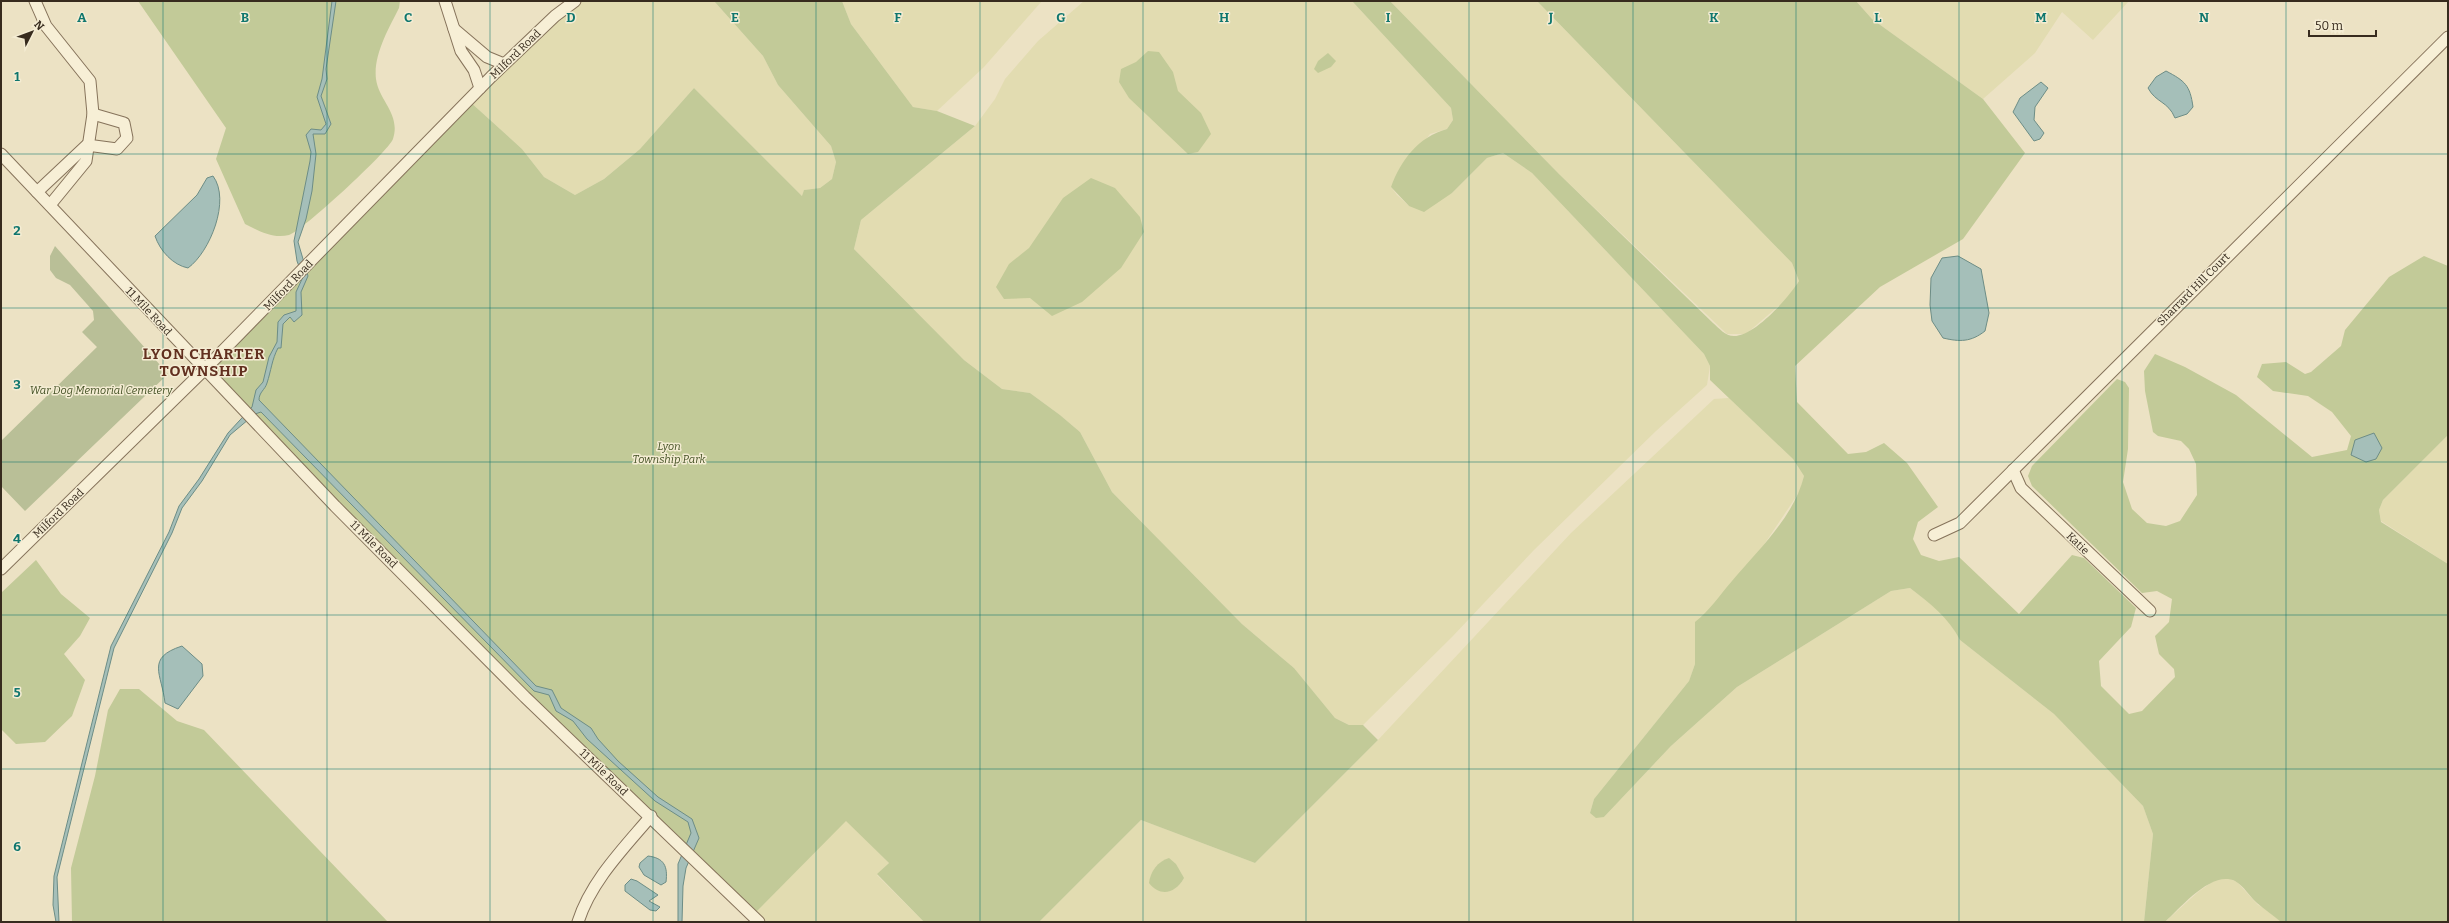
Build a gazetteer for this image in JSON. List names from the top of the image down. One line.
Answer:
{"streets":{"street":["Milford Road","Sharrard Hill Court","11 Mile Road","Katie"]},"crossings":[["Milford Road","11 Mile Road"],["Sharrard Hill Court","Katie"]],"districts":["LYON CHARTER TOWNSHIP"],"parks":["War Dog Memorial Cemetery","Lyon Township Park"],"scale_bar":"50 m","north":"top right","grid":{"columns":["A","B","C","D","E","F","G","H","I","J","K","L","M","N"],"rows":["1","2","3","4","5","6"]}}
